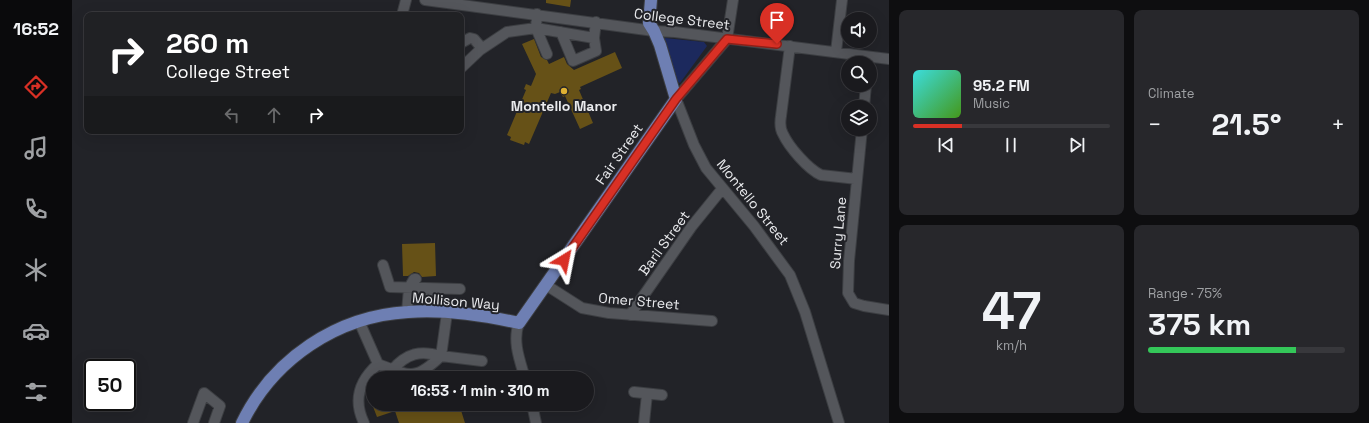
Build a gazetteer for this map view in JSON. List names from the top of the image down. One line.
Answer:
{"streets":{"main road":["Fair Street","Montello Street","Mollison Way"],"street":["College Street","Surry Lane","Baril Street","Omer Street"]},"crossings":[["College Street","Fair Street"],["College Street","Montello Street"],["Fair Street","Montello Street"],["Fair Street","Mollison Way"],["Fair Street","Omer Street"],["Montello Street","Baril Street"],["Baril Street","Omer Street"]],"places":["Montello Manor"],"page":{"tabs":"16:52","tile":["Climate",["47","km/h"],["Range · 75%","375 km"]],"turn":["260 m","College Street"],"song":["95.2 FM","Music"],"heat":["−","21.5°","+"],"limit":"50","trip":"16:53 · 1 min · 310 m"}}
